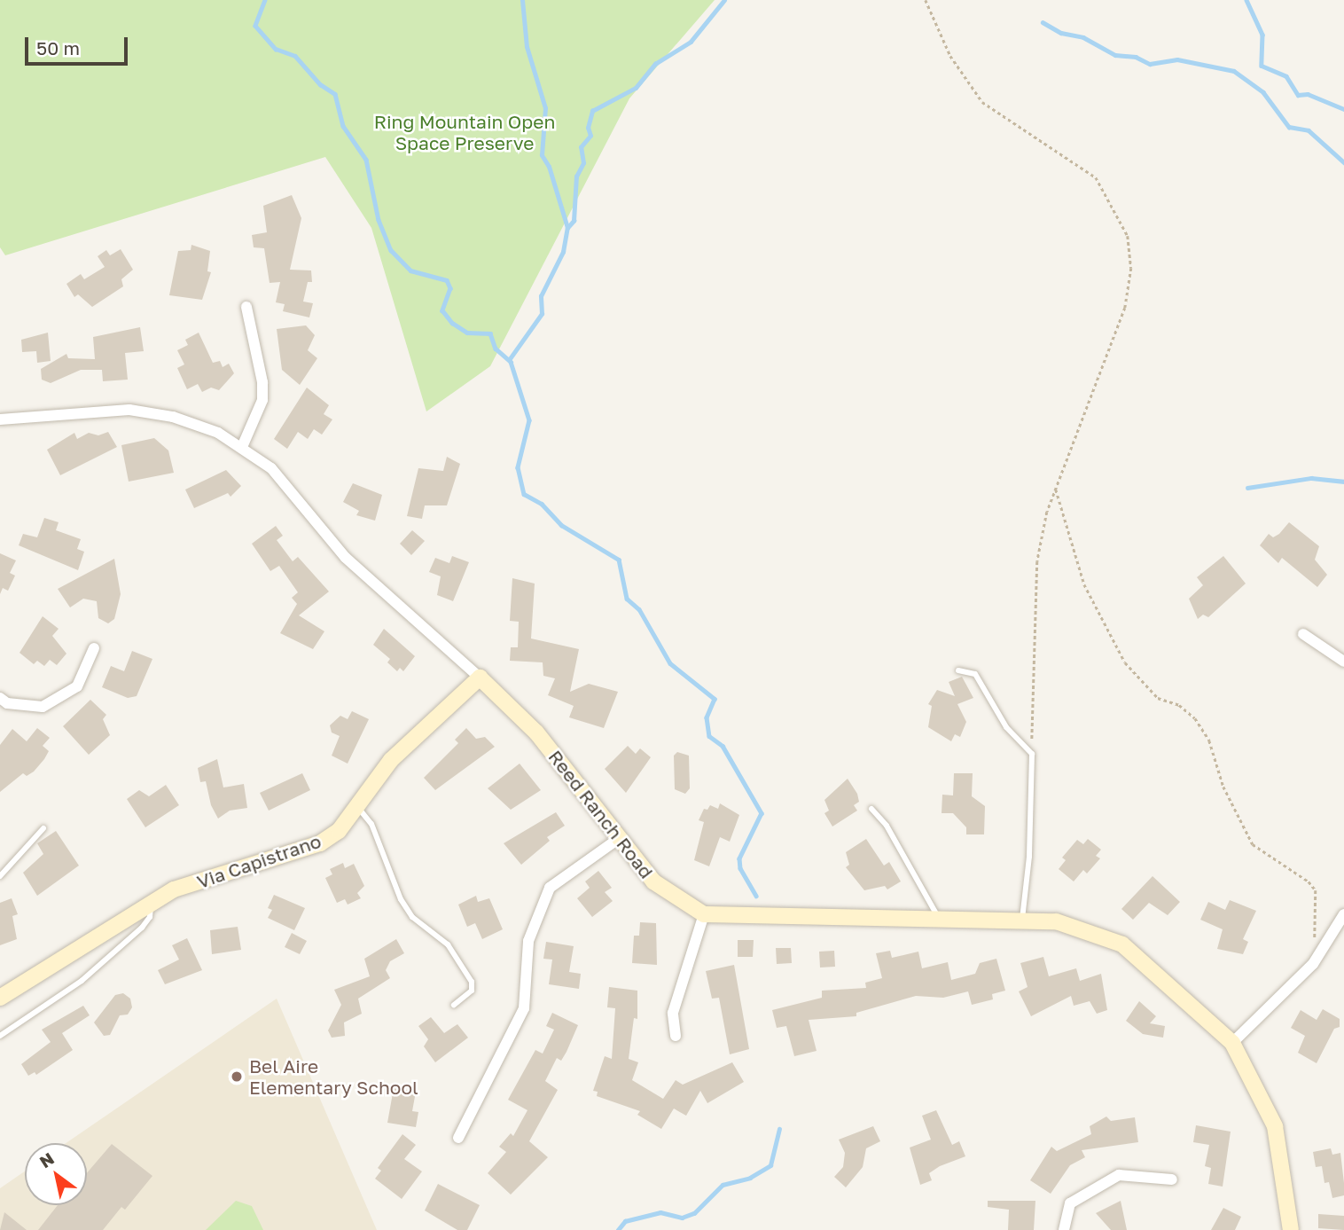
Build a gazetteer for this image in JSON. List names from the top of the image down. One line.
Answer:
{"streets":{"street":["Reed Ranch Road","Via Capistrano"]},"crossings":[["Reed Ranch Road","Via Capistrano"]],"parks":["Ring Mountain Open Space Preserve"],"places":["Bel Aire Elementary School"],"scale_bar":"50 m","north":"top left"}
